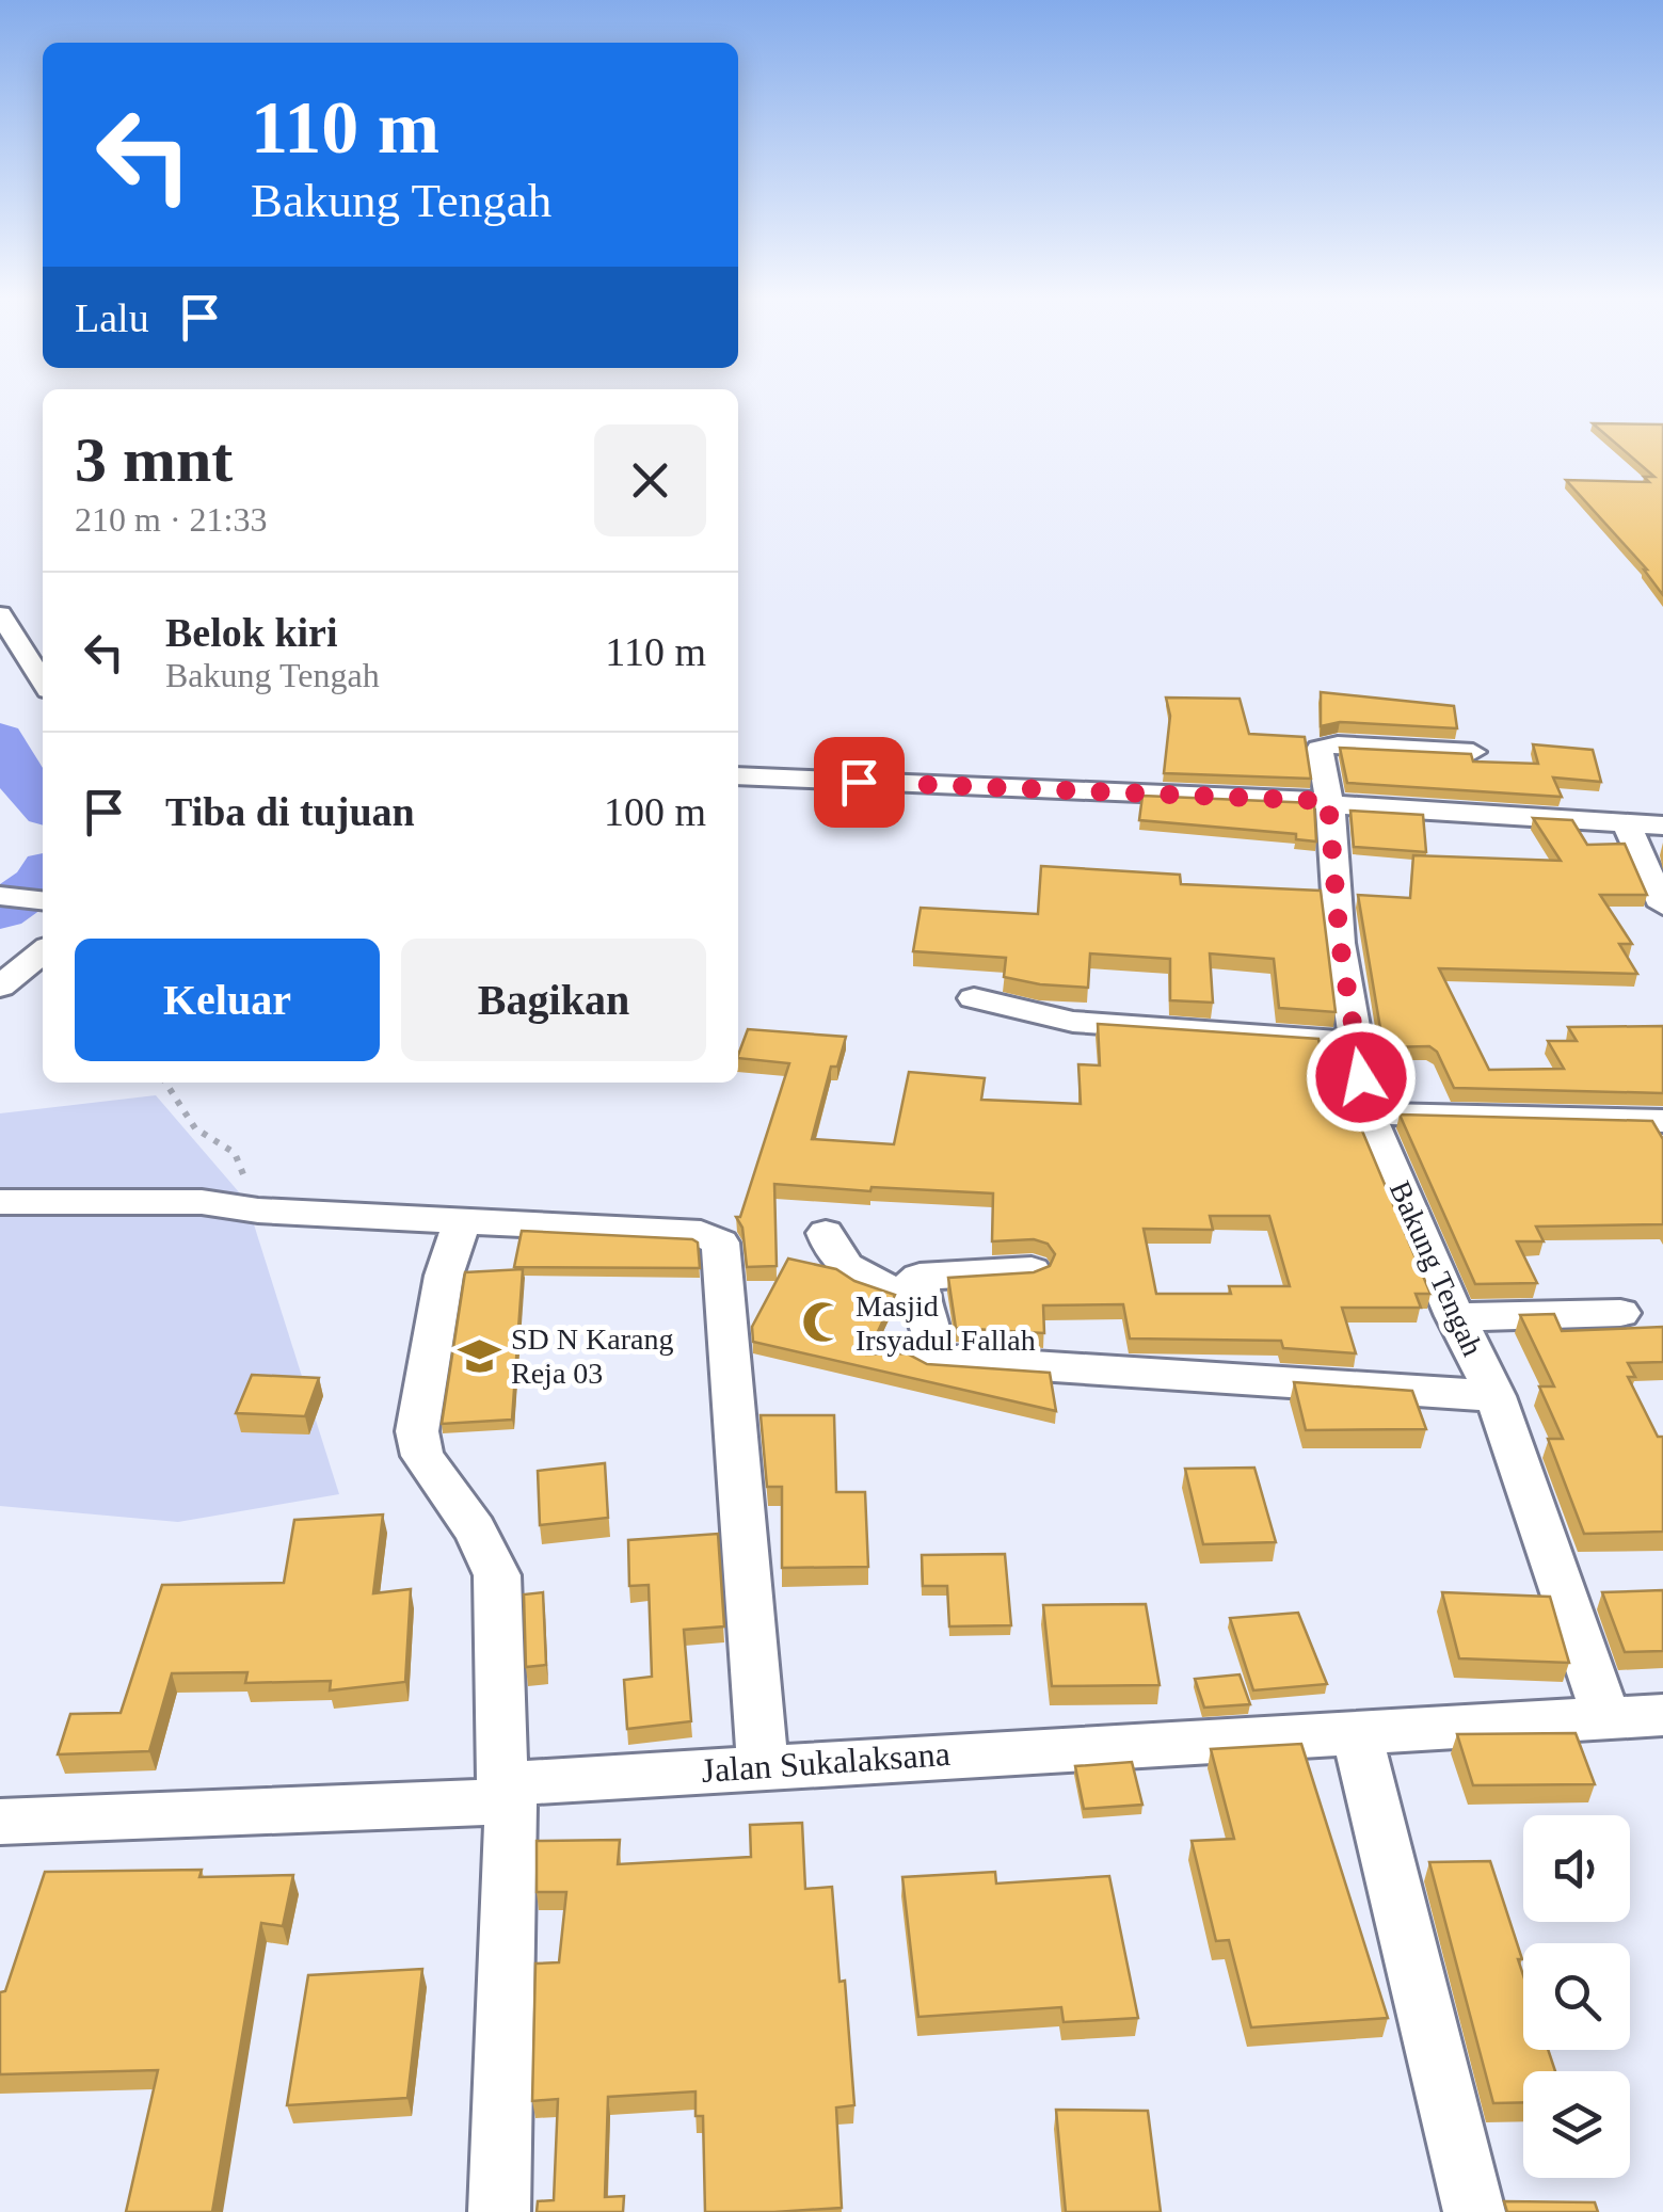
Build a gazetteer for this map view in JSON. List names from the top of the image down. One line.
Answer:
{"streets":{"street":["Bakung Tengah","Jalan Sukalaksana"]},"crossings":[["Bakung Tengah","Jalan Sukalaksana"]],"places":{"mosque":["Masjid Irsyadul Fallah"],"school or university":["SD N Karang Reja 03"]},"page":{"turn":["110 m","Bakung Tengah"],"then":"Lalu","heading":["3 mnt","210 m · 21:33"],"list":[{"name":"Belok kiri","note":"Bakung Tengah","value":"110 m"},{"name":"Tiba di tujuan","value":"100 m"}],"buttons":["Keluar","Bagikan"]}}
